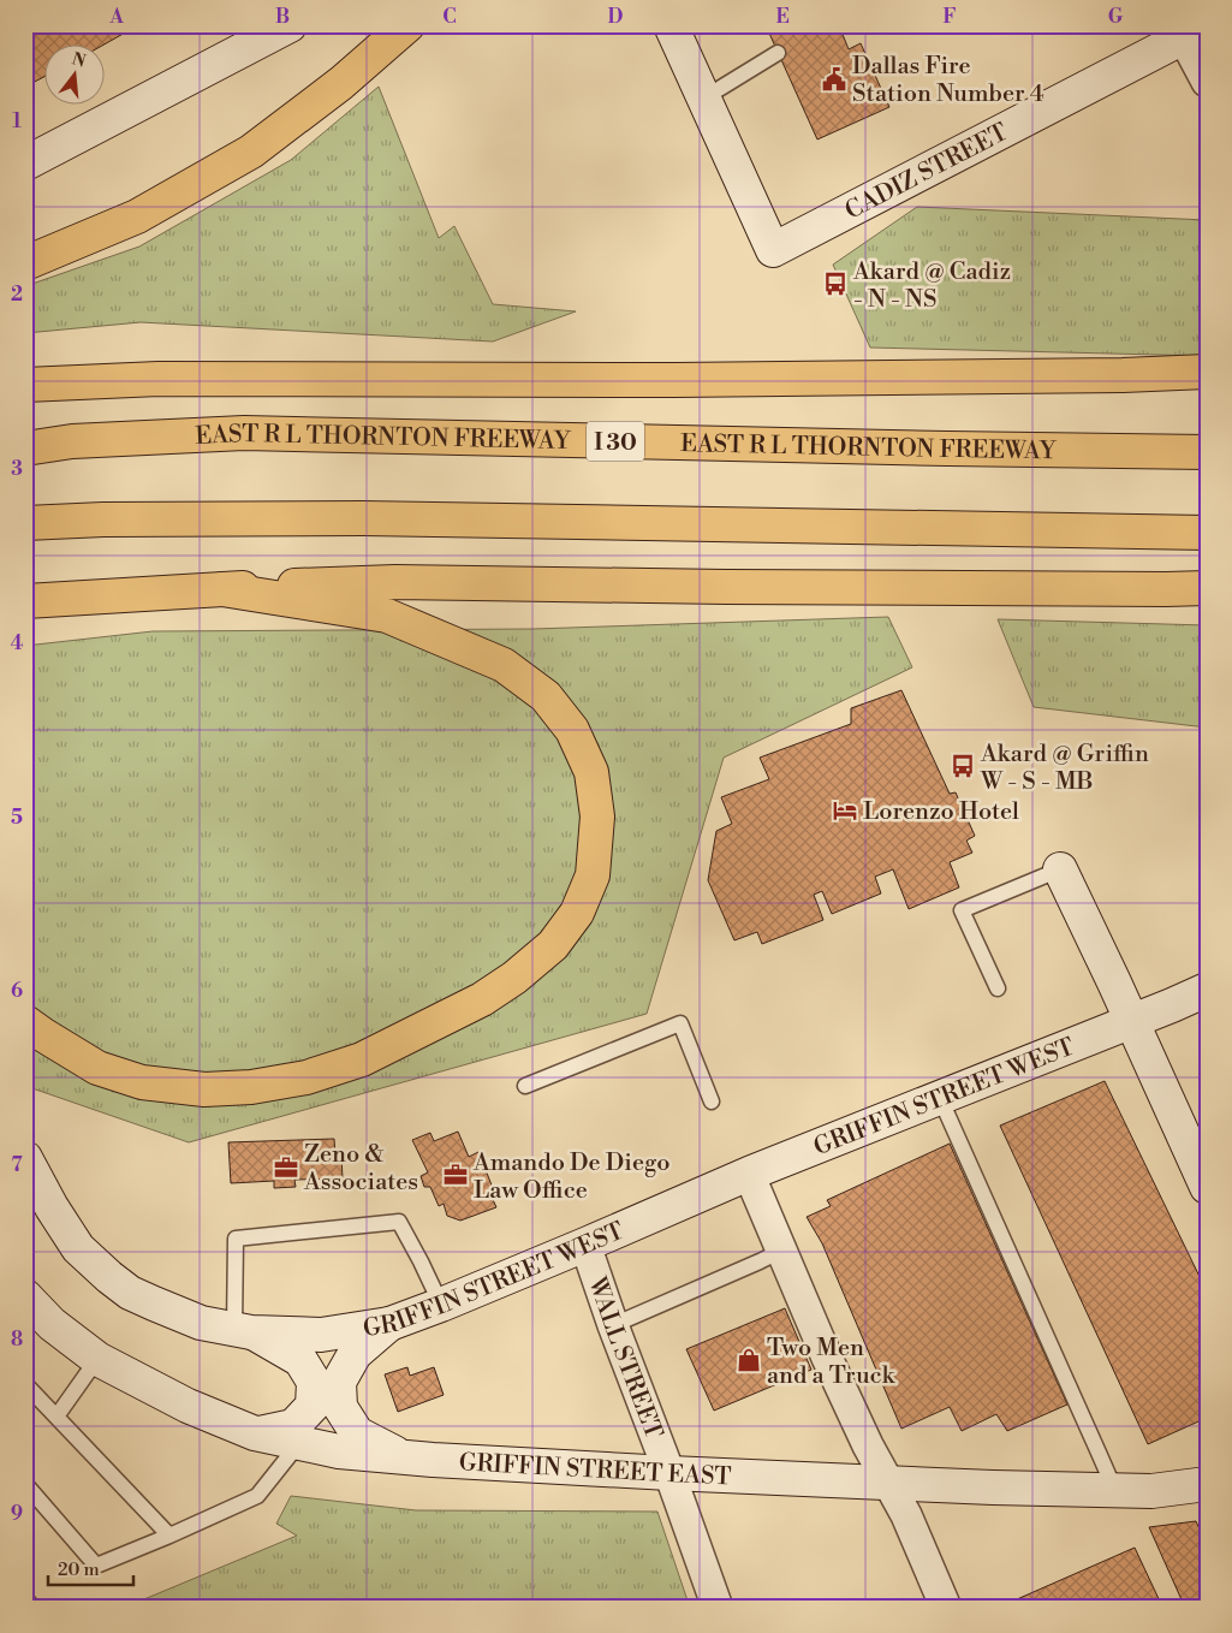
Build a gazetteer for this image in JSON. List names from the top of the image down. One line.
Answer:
{"streets":{"highway":["EAST R L THORNTON FREEWAY","I 30"],"main road":["CADIZ STREET","GRIFFIN STREET WEST","GRIFFIN STREET EAST"],"street":["WALL STREET"]},"crossings":[["GRIFFIN STREET WEST","WALL STREET"],["WALL STREET","GRIFFIN STREET EAST"]],"places":{"public building":["Dallas Fire Station Number 4"],"bus stop":["Akard @ Cadiz - N - NS","Akard @ Griffin W - S - MB"],"hotel":["Lorenzo Hotel"],"office":["Zeno & Associates","Amando De Diego Law Office"],"shop":["Two Men and a Truck"]},"scale_bar":"20 m","north":"top","grid":{"columns":["A","B","C","D","E","F","G"],"rows":["1","2","3","4","5","6","7","8","9"]}}
